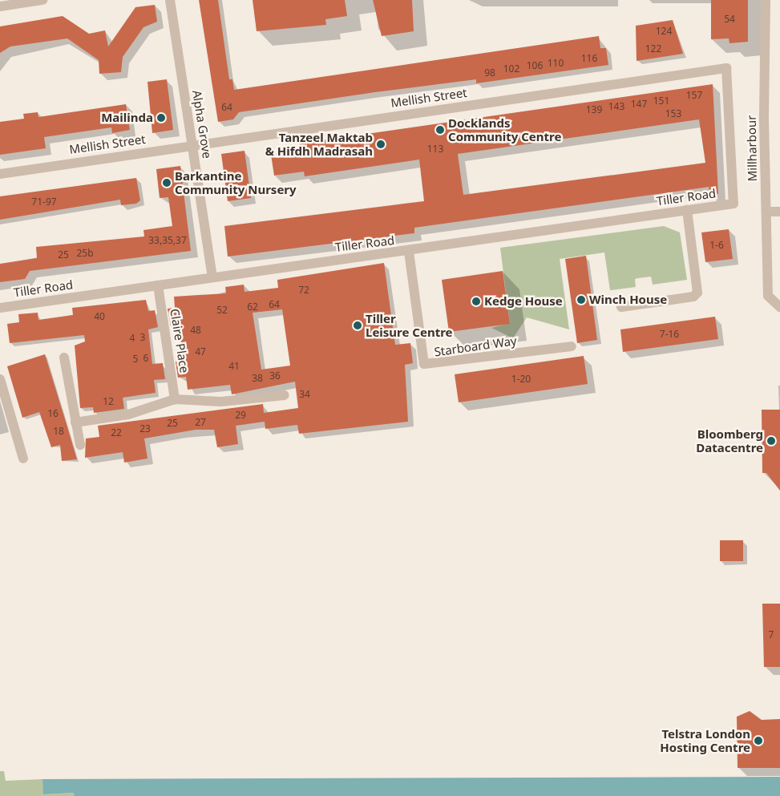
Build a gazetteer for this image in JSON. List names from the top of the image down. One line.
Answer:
{"streets":{"street":["Mellish Street","Alpha Grove","Millharbour","Tiller Road","Claire Place","Starboard Way"]},"crossings":[["Mellish Street","Alpha Grove"],["Mellish Street","Tiller Road"],["Alpha Grove","Tiller Road"],["Tiller Road","Claire Place"],["Tiller Road","Starboard Way"]],"places":["Mailinda","Docklands Community Centre","Tanzeel Maktab & Hifdh Madrasah","Barkantine Community Nursery","Winch House","Kedge House","Tiller Leisure Centre","Bloomberg Datacentre","Telstra London Hosting Centre"],"house_numbers":["54","124","122","116","110","106","102","98","157","151","147","143","64","139","153","113","71-97","33,35,37","1-6","25b","25","72","64","62","52","40","48","7-16","3","4","47","6","5","41","36","38","1-20","34","12","16","29","27","25","23","18","22","7"]}
